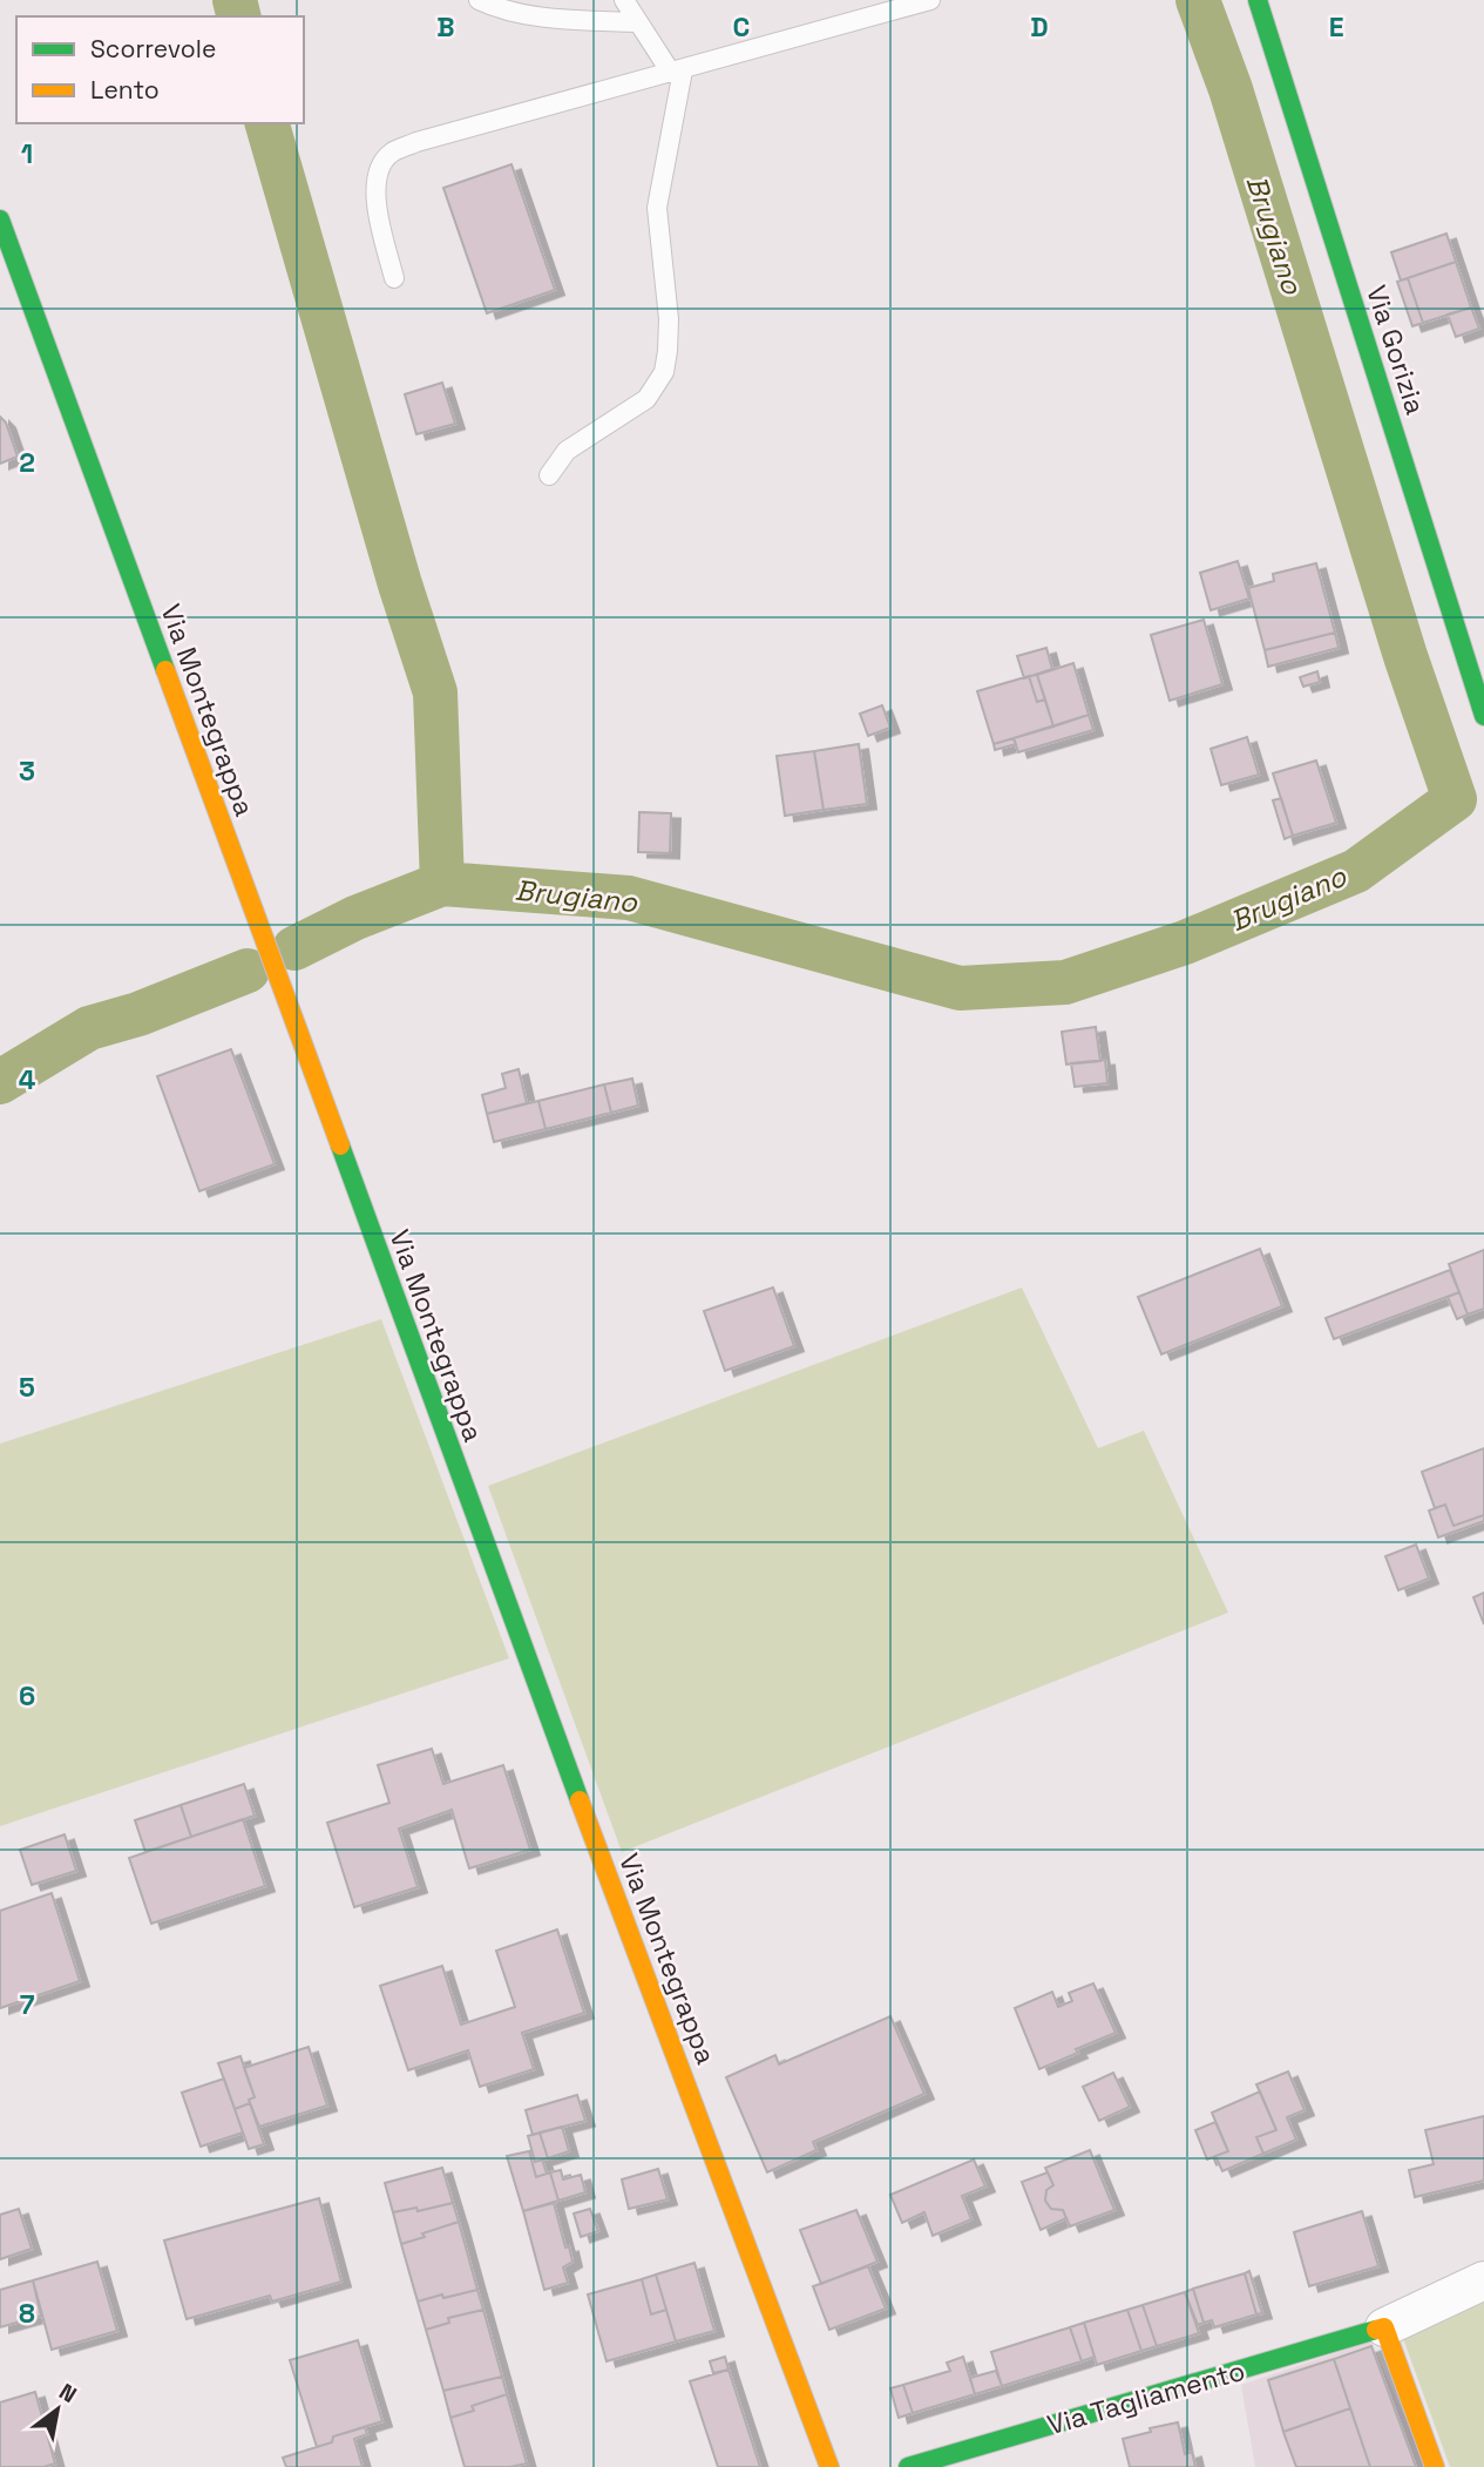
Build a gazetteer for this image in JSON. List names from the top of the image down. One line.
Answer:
{"streets":{"street":["Via Gorizia","Via Montegrappa","Via Tagliamento"]},"water":["Brugiano"],"legend":["Scorrevole","Lento"],"north":"top right","grid":{"columns":["B","C","D","E"],"rows":["1","2","3","4","5","6","7","8"]}}
